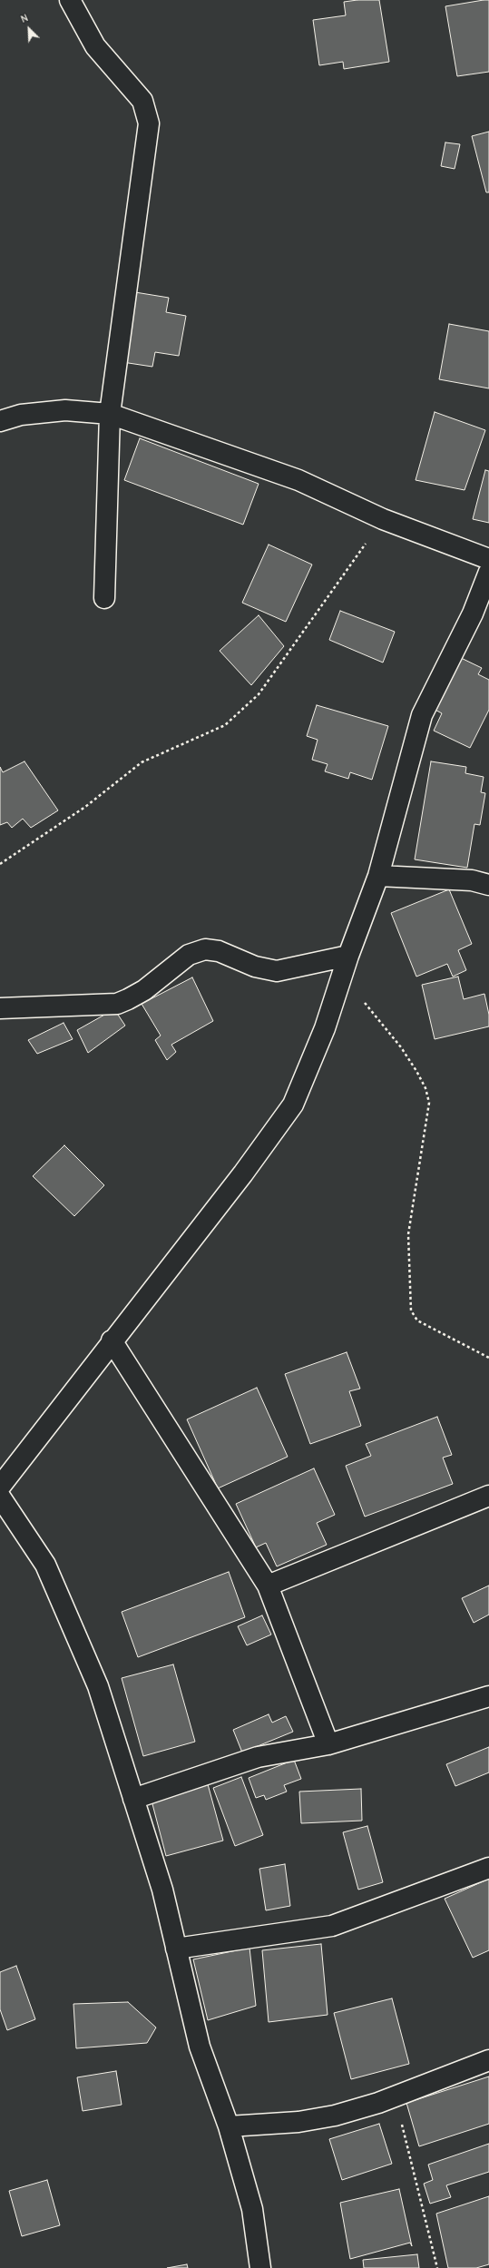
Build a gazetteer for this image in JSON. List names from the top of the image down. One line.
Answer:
{"north":"top left"}
